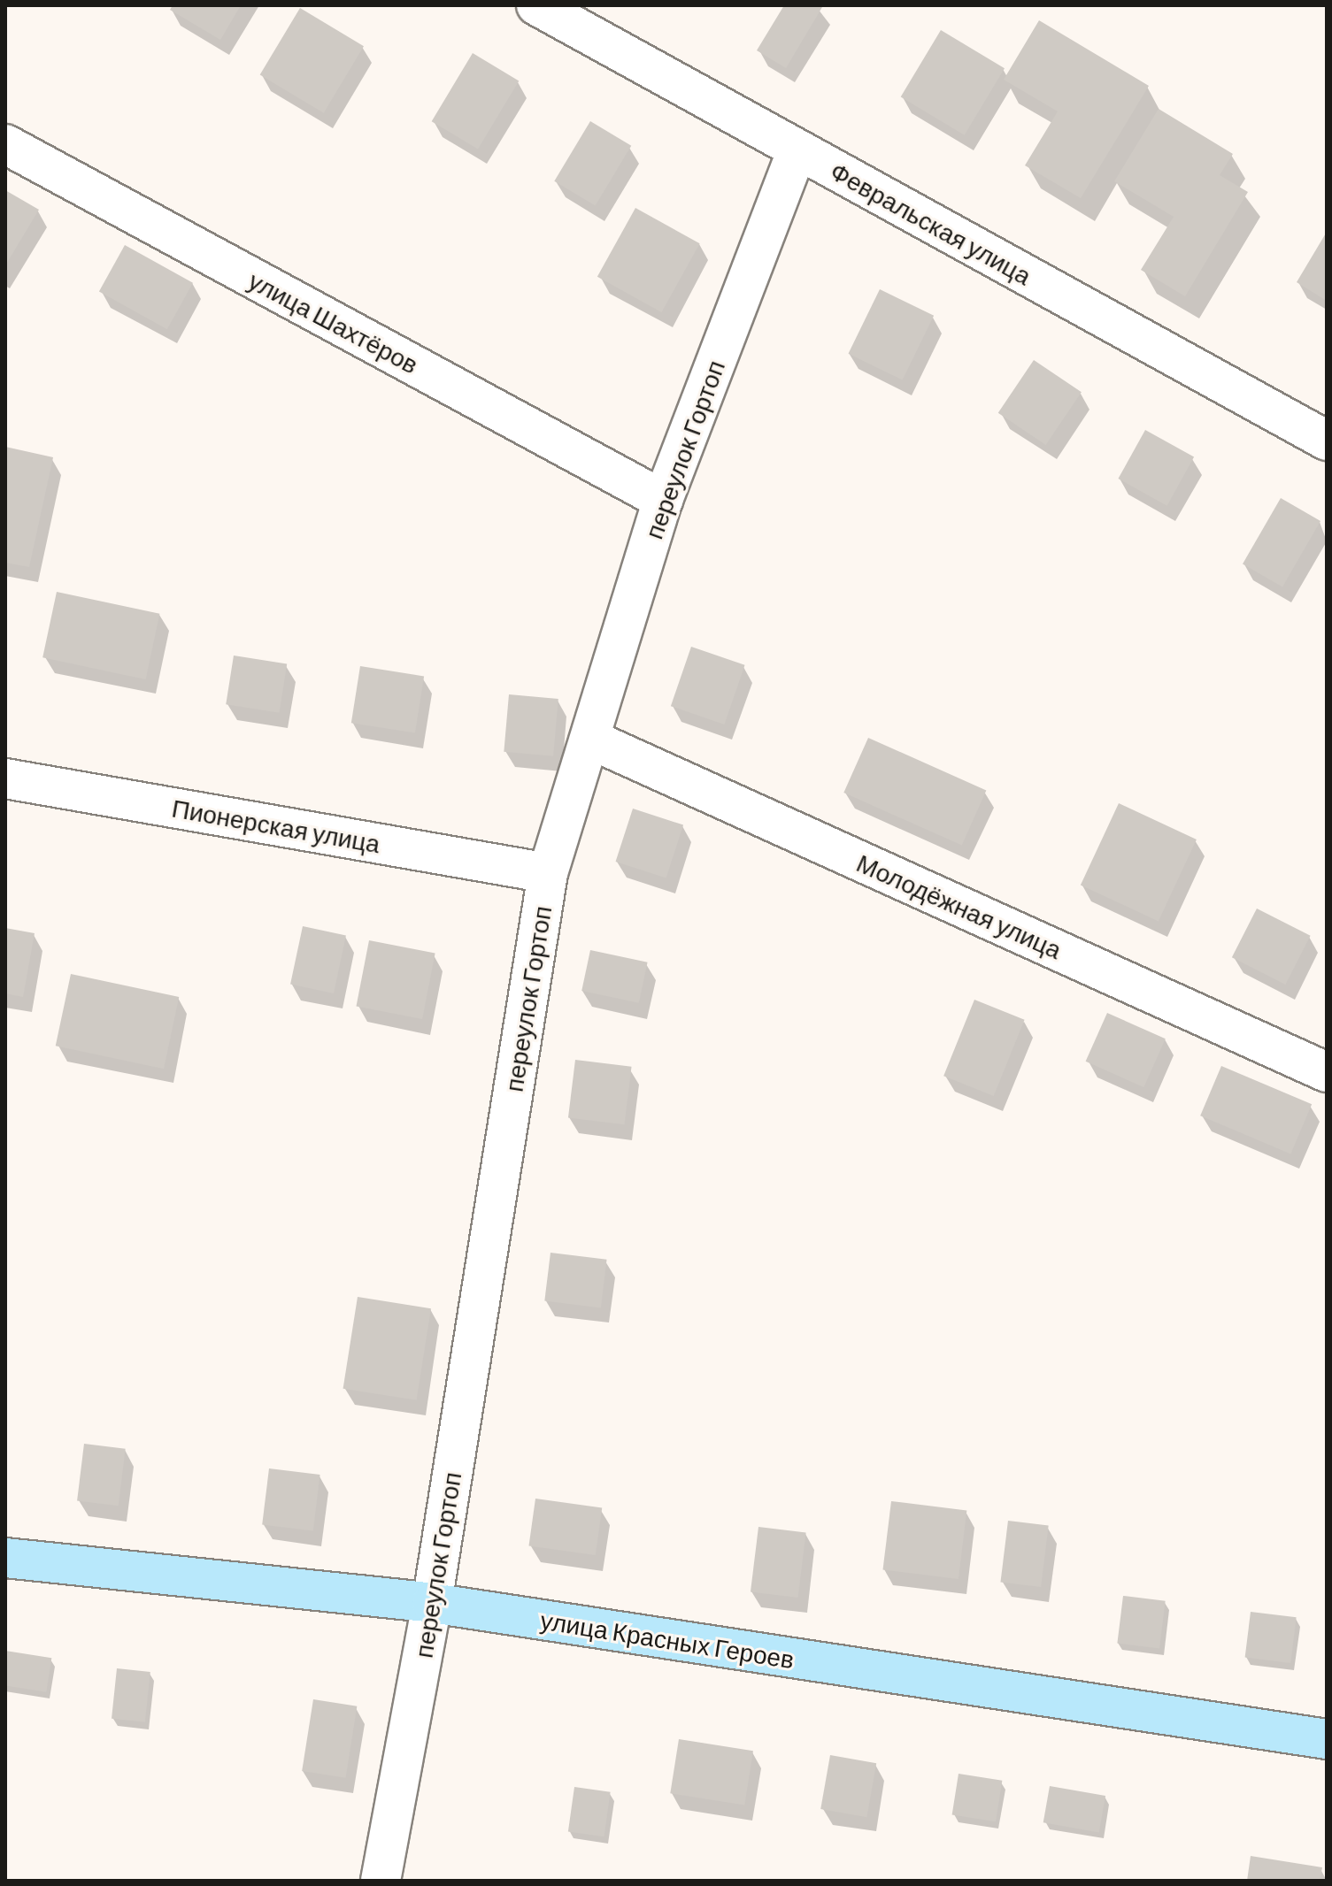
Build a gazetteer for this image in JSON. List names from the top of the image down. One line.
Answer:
{"streets":{"main road":["улица Красных Героев"],"street":["Февральская улица","улица Шахтёров","переулок Гортоп","Пионерская улица","Молодёжная улица"]},"crossings":[["Февральская улица","переулок Гортоп"],["улица Шахтёров","переулок Гортоп"],["переулок Гортоп","Пионерская улица"],["переулок Гортоп","Молодёжная улица"],["переулок Гортоп","улица Красных Героев"]]}
